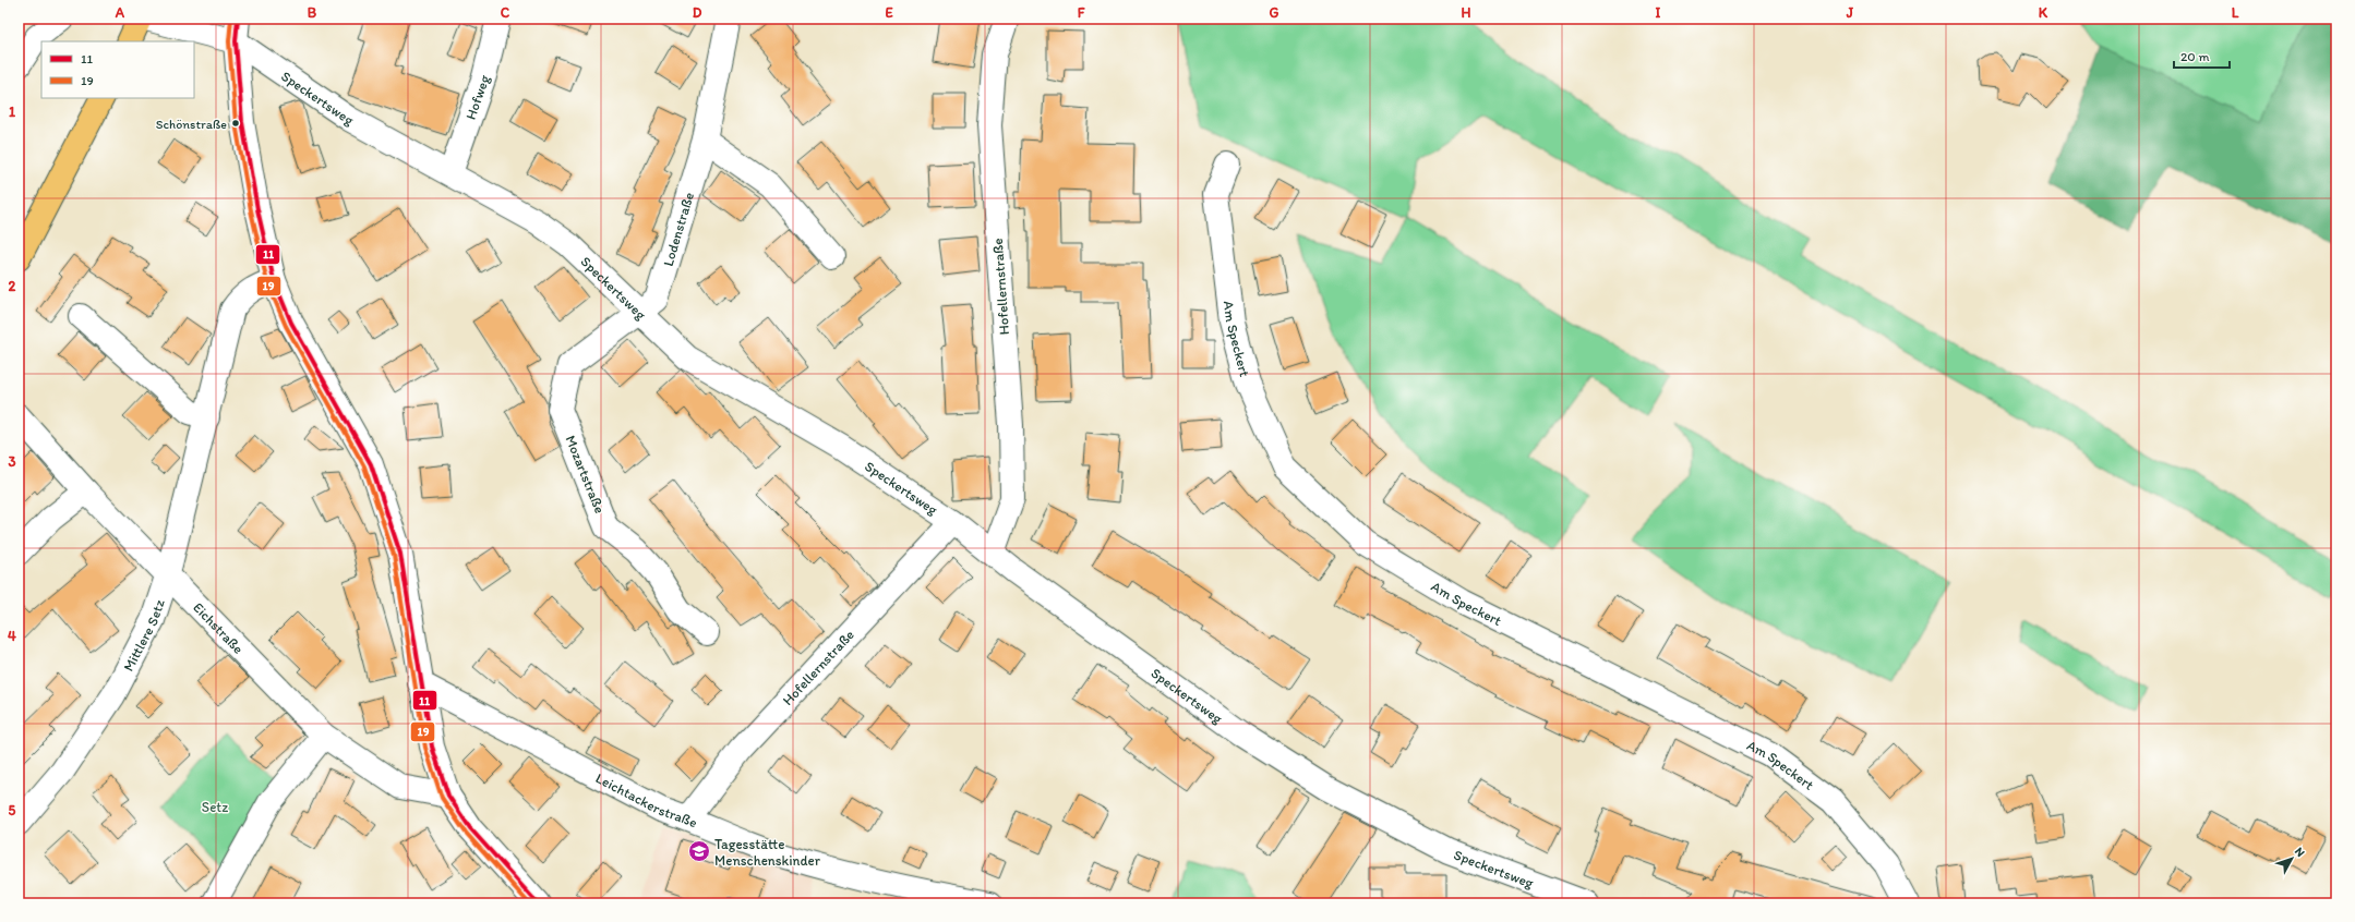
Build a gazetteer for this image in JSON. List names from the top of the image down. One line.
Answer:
{"streets":{"street":["Speckertsweg","Hofweg","Lodenstraße","Hofellernstraße","Am Speckert","Mozartstraße","Eichstraße","Mittlere Setz","Leichtackerstraße"]},"crossings":[["Speckertsweg","Hofweg"],["Speckertsweg","Lodenstraße"],["Speckertsweg","Hofellernstraße"],["Speckertsweg","Mozartstraße"],["Lodenstraße","Mozartstraße"],["Hofellernstraße","Leichtackerstraße"],["Eichstraße","Mittlere Setz"]],"parks":["Setz"],"places":{"other":["Schönstraße"],"school or university":["Tagesstätte Menschenskinder"]},"lines":["transit line 11","transit line 19"],"legend":["11","19"],"scale_bar":"20 m","north":"top right","grid":{"columns":["A","B","C","D","E","F","G","H","I","J","K","L"],"rows":["1","2","3","4","5"]}}
